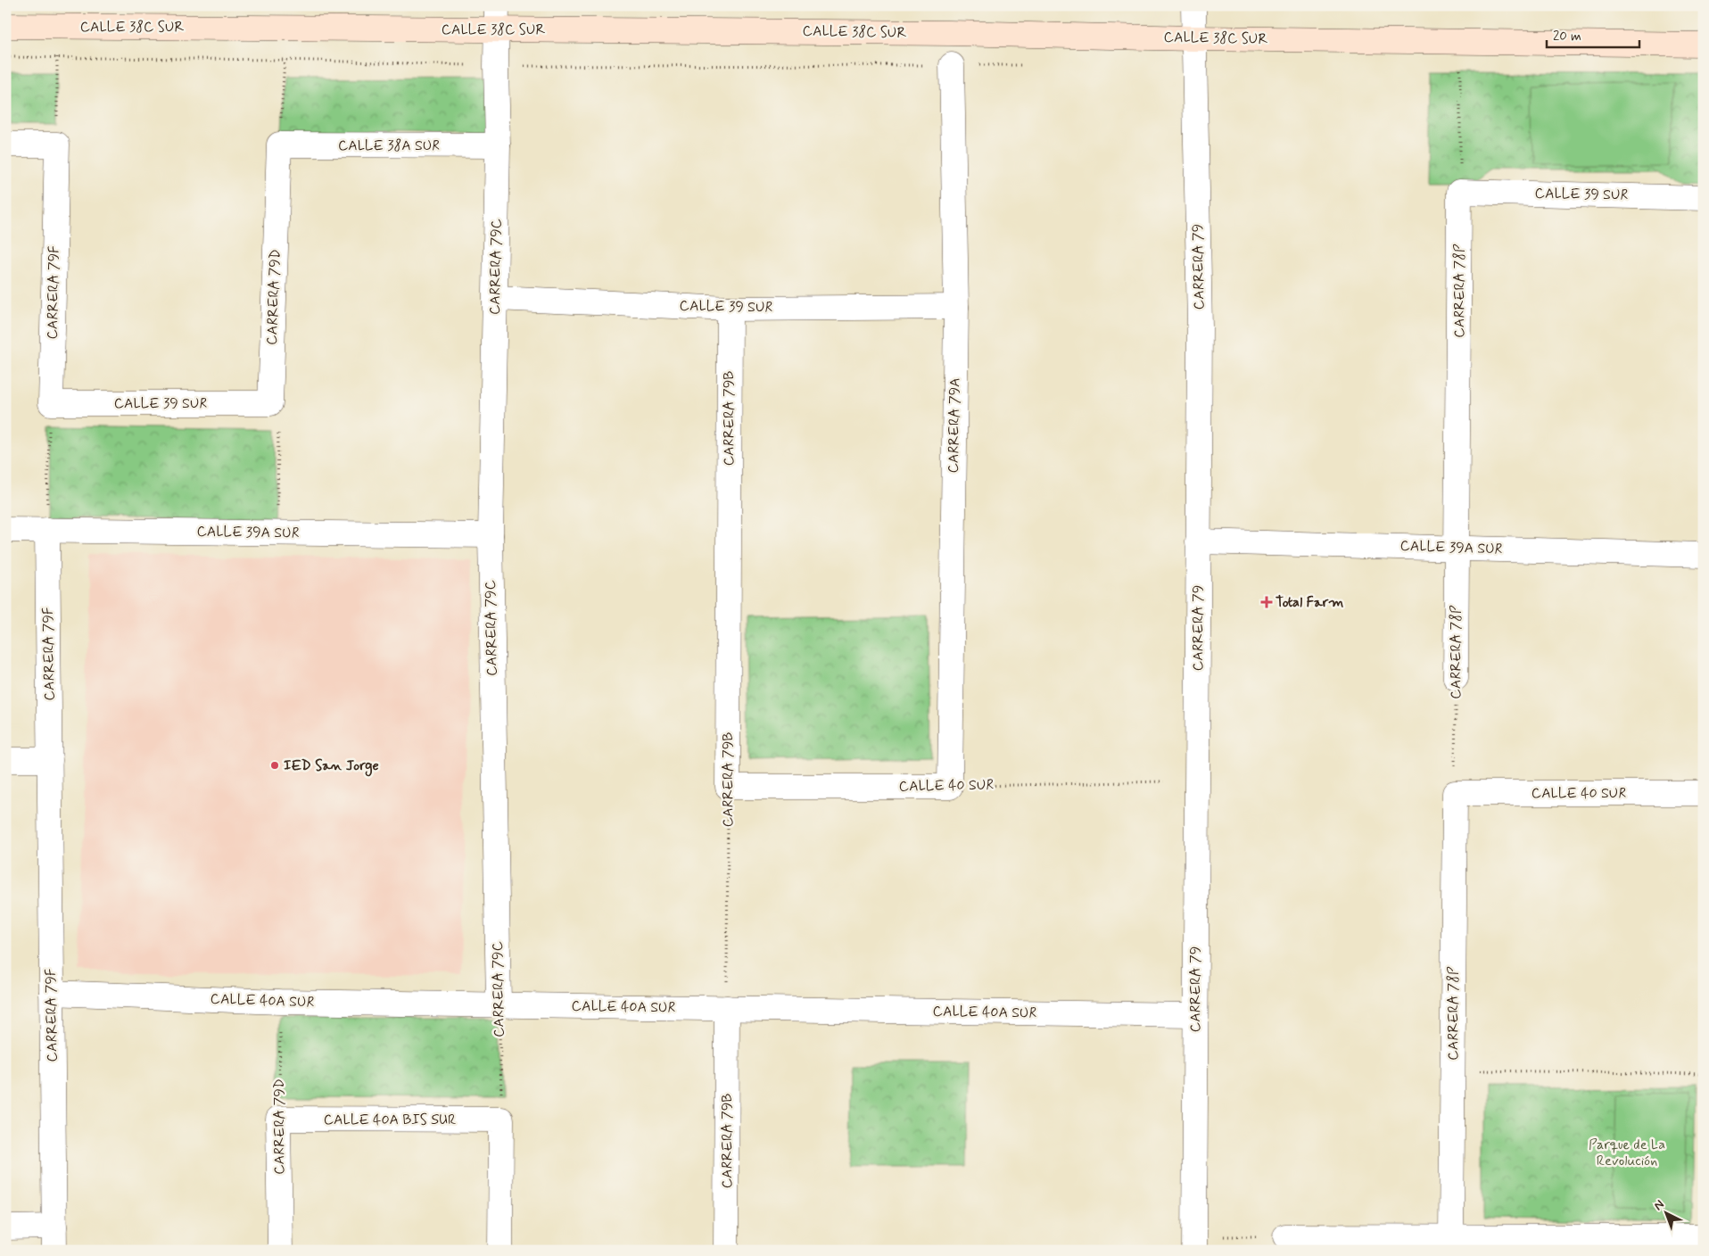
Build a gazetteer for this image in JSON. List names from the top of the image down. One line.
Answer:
{"streets":{"main road":["CALLE 38C SUR"],"street":["CALLE 38A SUR","CALLE 39 SUR","CARRERA 79C","CARRERA 79","CARRERA 78P","CARRERA 79F","CARRERA 79D","CARRERA 79B","CARRERA 79A","CALLE 39A SUR","CALLE 40 SUR","CALLE 40A SUR","CALLE 40A BIS SUR"]},"crossings":[["CALLE 38C SUR","CARRERA 79C"],["CALLE 38C SUR","CARRERA 79"],["CALLE 38A SUR","CARRERA 79C"],["CALLE 38A SUR","CARRERA 79D"],["CALLE 39 SUR","CARRERA 79C"],["CALLE 39 SUR","CARRERA 78P"],["CALLE 39 SUR","CARRERA 79F"],["CALLE 39 SUR","CARRERA 79D"],["CALLE 39 SUR","CARRERA 79B"],["CALLE 39 SUR","CARRERA 79A"],["CARRERA 79C","CALLE 39A SUR"],["CARRERA 79C","CALLE 40A SUR"],["CARRERA 79C","CALLE 40A BIS SUR"],["CARRERA 79","CALLE 39A SUR"],["CARRERA 79","CALLE 40A SUR"],["CARRERA 78P","CALLE 39A SUR"],["CARRERA 78P","CALLE 40 SUR"],["CARRERA 79F","CALLE 39A SUR"],["CARRERA 79F","CALLE 40A SUR"],["CARRERA 79D","CALLE 40A SUR"],["CARRERA 79D","CALLE 40A BIS SUR"],["CARRERA 79B","CALLE 40 SUR"],["CARRERA 79B","CALLE 40A SUR"],["CARRERA 79A","CALLE 40 SUR"]],"parks":["Parque de La Revolución"],"places":{"health":["Total Farm"],"other":["IED San Jorge"]},"scale_bar":"20 m","north":"top left"}
